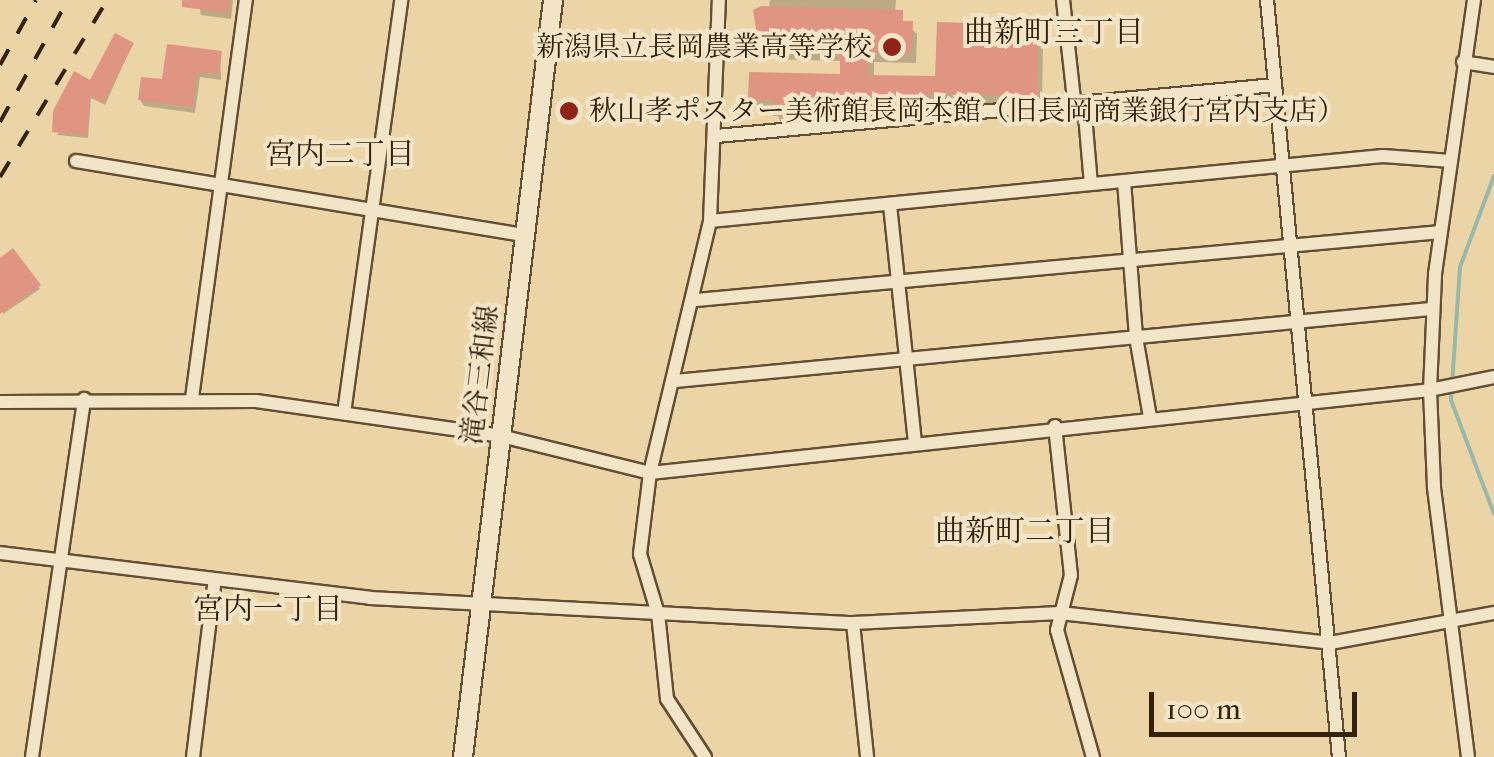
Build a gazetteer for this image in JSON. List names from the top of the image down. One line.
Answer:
{"streets":{"main road":["滝谷三和線"]},"districts":["曲新町三丁目","宮内二丁目","曲新町二丁目","宮内一丁目"],"places":["新潟県立長岡農業高等学校","秋山孝ポスター美術館長岡本館（旧長岡商業銀行宮内支店）"],"scale_bar":"100 m"}
